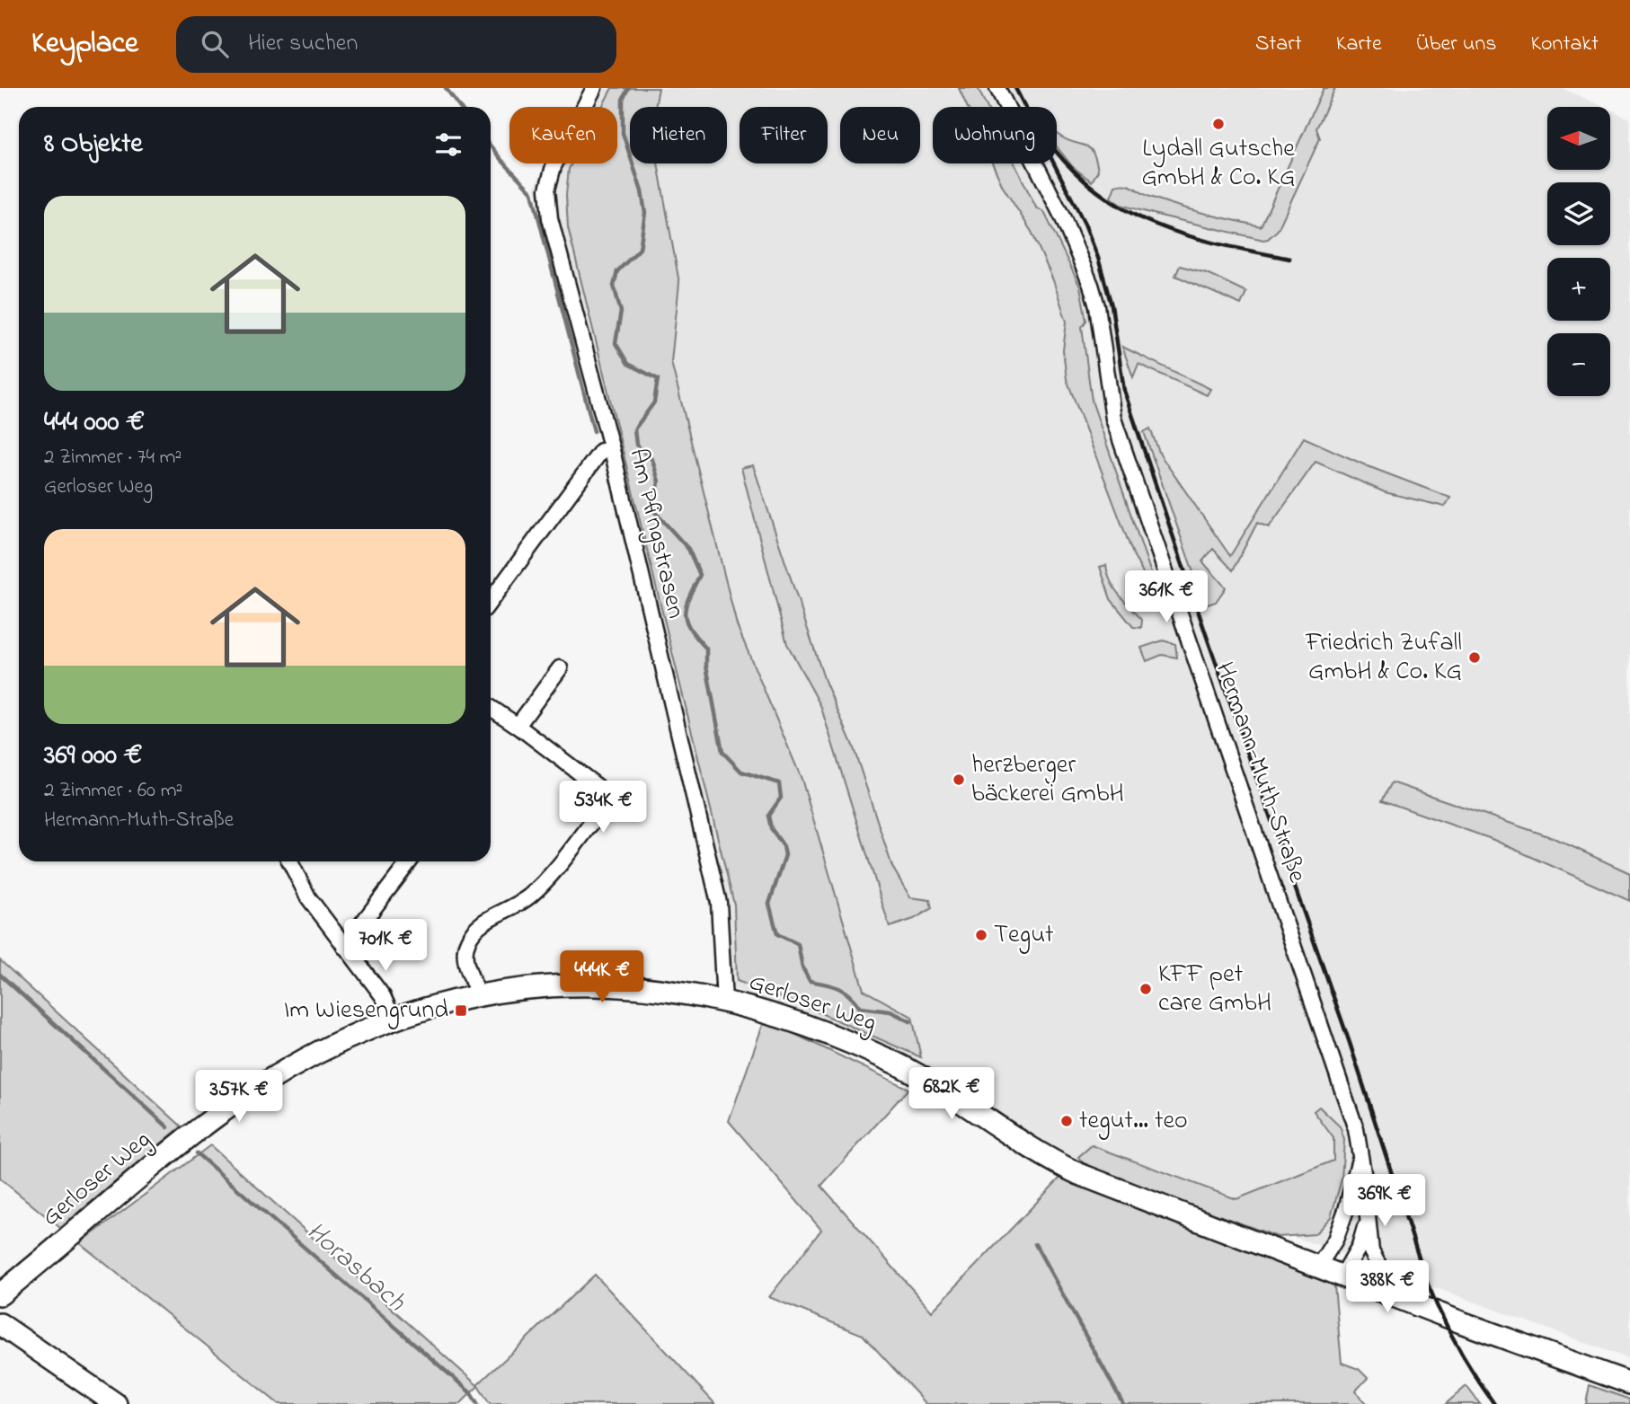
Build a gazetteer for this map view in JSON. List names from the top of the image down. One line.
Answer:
{"streets":{"street":["Am Pfingstrasen","Hermann-Muth-Straße","Gerloser Weg"]},"crossings":[["Am Pfingstrasen","Gerloser Weg"],["Hermann-Muth-Straße","Gerloser Weg"]],"water":["Horasbach"],"places":{"other":["Lydall Gutsche GmbH & Co. KG","Friedrich Zufall GmbH & Co. KG","herzberger bäckerei GmbH","Tegut","KFF pet care GmbH","tegut… teo"],"transit":["Im Wiesengrund"]},"north":"left","page":{"header":"Keyplace","search":"Hier suchen","nav":["Start","Karte","Über uns","Kontakt"],"map_buttons":["+","−"],"chip":["Kaufen","Mieten","Filter","Neu","Wohnung"],"heading":"8 Objekte","list":[{"name":"444 000 €","note":"2 Zimmer · 74 m² · Gerloser Weg"},{"name":"369 000 €","note":"2 Zimmer · 60 m² · Hermann-Muth-Straße"}],"price":["361K €","534K €","701K €","444K €","682K €","357K €","369K €","388K €"]}}
